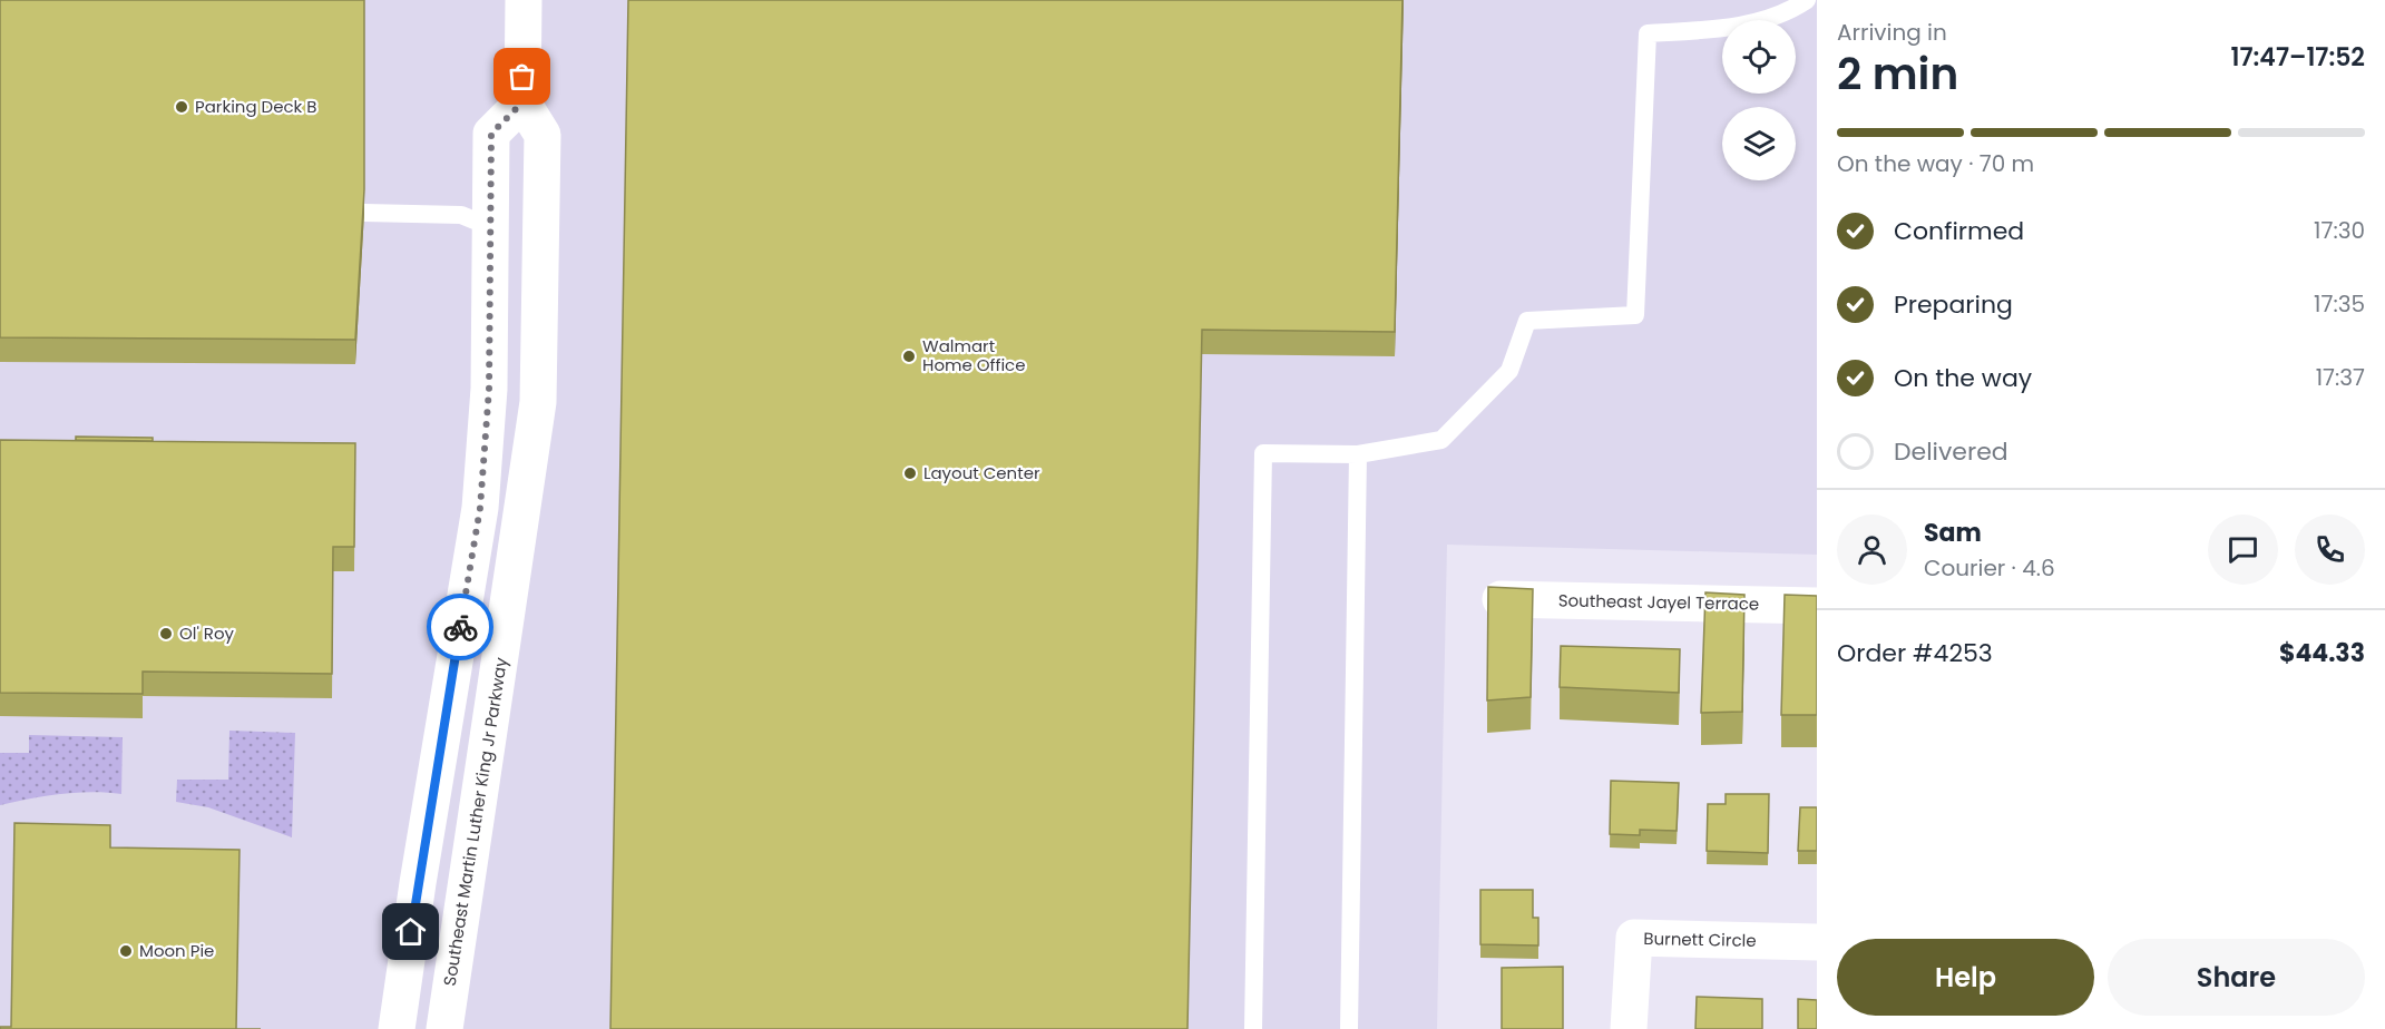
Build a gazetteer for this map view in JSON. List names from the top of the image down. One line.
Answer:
{"streets":{"street":["Southeast Jayel Terrace","Southeast Martin Luther King Jr Parkway","Burnett Circle"]},"places":["Parking Deck B","Walmart Home Office","Layout Center","Ol' Roy","Moon Pie"],"page":{"heading":["2 min","Arriving in","17:47–17:52"],"panel":["Sam","Courier · 4.6","Order #4253","$44.33"],"bar":"On the way · 70 m","list":[["Confirmed","17:30"],["Preparing","17:35"],["On the way","17:37"],"Delivered"],"buttons":["Help","Share"]}}
